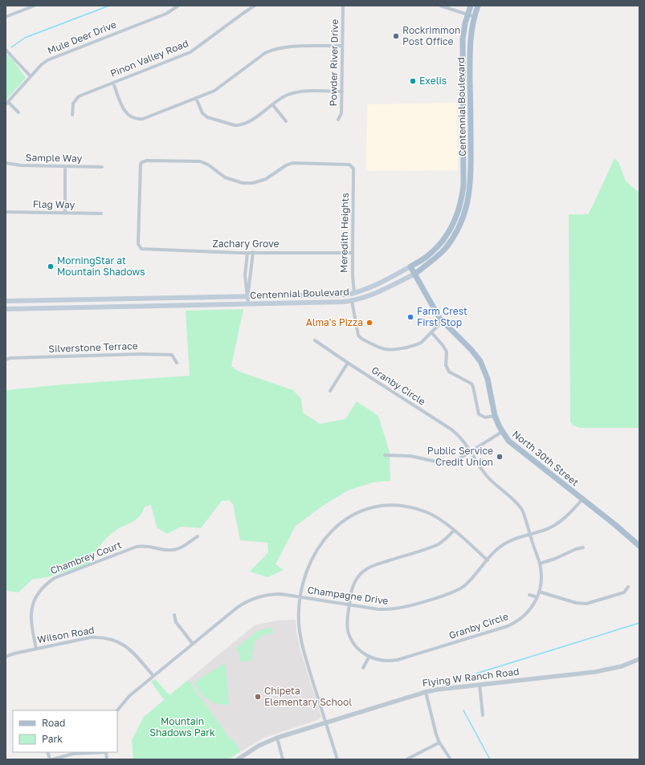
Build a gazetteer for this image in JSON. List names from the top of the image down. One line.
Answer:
{"streets":{"main road":["Centennial Boulevard","North 30th Street"],"street":["Mule Deer Drive","Pinon Valley Road","Powder River Drive","Sample Way","Flag Way","Meredith Heights","Zachary Grove","Silverstone Terrace","Granby Circle","Chambrey Court","Champagne Drive","Wilson Road","Flying W Ranch Road"]},"crossings":[["Centennial Boulevard","Meredith Heights"],["Centennial Boulevard","North 30th Street"],["Meredith Heights","Zachary Grove"],["Granby Circle","Champagne Drive"],["North 30th Street","Champagne Drive"],["Chambrey Court","Wilson Road"],["Champagne Drive","Wilson Road"]],"parks":["Mountain Shadows Park"],"places":["Rockrimmon Post Office","Exelis","MorningStar at Mountain Shadows","Farm Crest First Stop","Alma's Pizza","Public Service Credit Union","Chipeta Elementary School"],"legend":["Road","Park"]}
